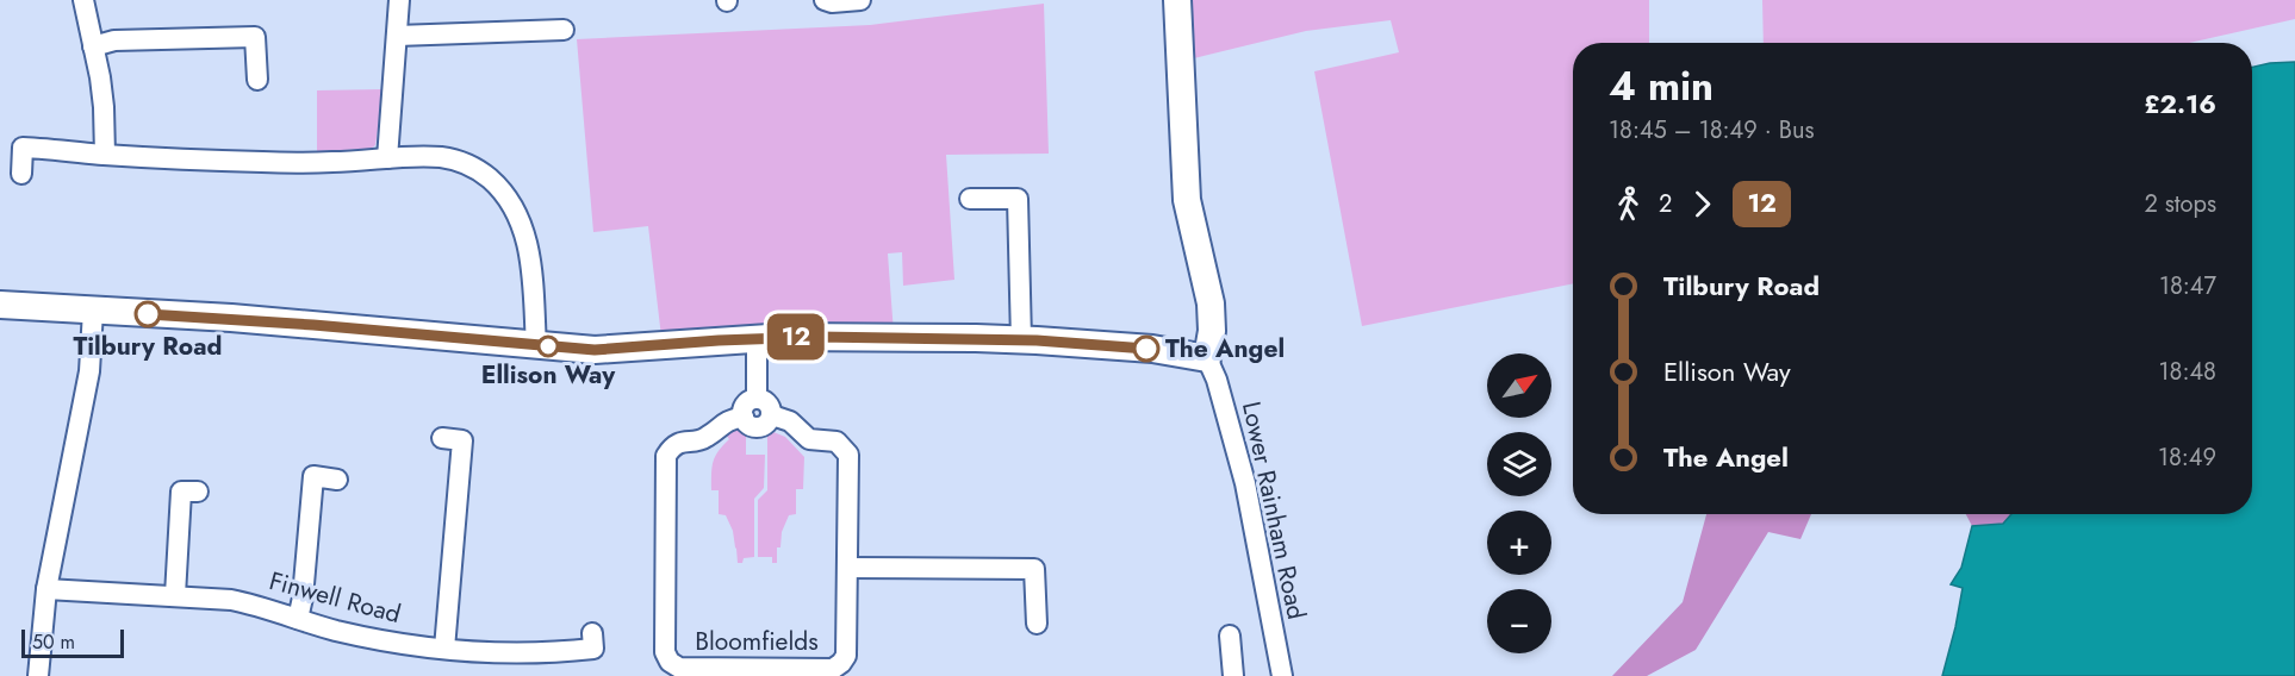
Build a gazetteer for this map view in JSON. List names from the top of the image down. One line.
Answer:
{"streets":{"street":["Lower Rainham Road","Finwell Road","Bloomfields"]},"places":["Tilbury Road","Ellison Way","The Angel"],"lines":["bus line 12"],"scale_bar":"50 m","north":"top right","page":{"on_map":"12","heading":["4 min","18:45 – 18:49 · Bus","£2.16"],"legs":["2","12","2 stops"],"list":[{"name":"Tilbury Road","value":"18:47"},{"name":"Ellison Way","value":"18:48"},{"name":"The Angel","value":"18:49"}],"map_buttons":["+","−"],"scale":"50 m"}}
